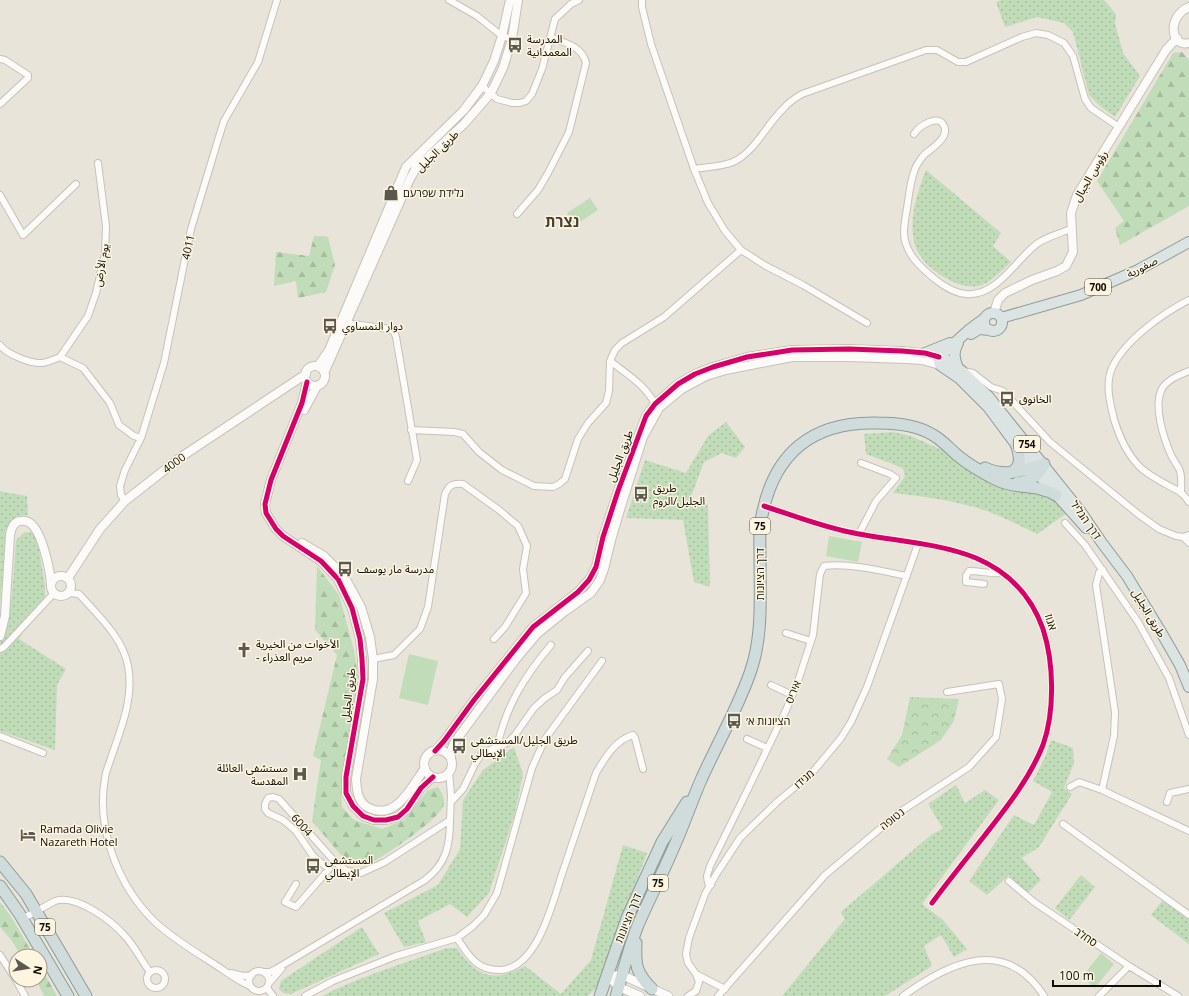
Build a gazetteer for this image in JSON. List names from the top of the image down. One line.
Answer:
{"streets":{"highway":["75","דרך הציונות"],"main road":["طريق الجليل","صفورية","700","754","דרך הגליל"],"street":["رؤوس الجبال","4011","يوم الأرض","4000","אגוז","איריס","מגידו","נטופה","6004","סחלב"]},"crossings":[["طريق الجليل","700"],["طريق الجليل","4000"],["طريق الجليل","דרך הגליל"],["رؤوس الجبال","صفورية"],["رؤوس الجبال","700"],["4011","4000"],["صفورية","700"],["700","דרך הגליל"],["דרך הגליל","75"],["דרך הגליל","דרך הציונות"],["75","דרך הציונות"],["דרך הציונות","אגוז"],["אגוז","מגידו"],["איריס","מגידו"]],"districts":["נצרת"],"places":{"bus stop":["المدرسة المعمدانية","دوار النمساوي","الخانوق","طريق الجليل/الروم","مدرسة مار يوسف","הציונות א׳","طريق الجليل/المستشفى الإيطالي","المستشفى الإيطالي"],"shop":["גלידת שפרעם"],"church":["الأخوات من الخيرية - مريم العذراء"],"hospital":["مستشفى العائلة المقدسة"],"hotel":["Ramada Olivie Nazareth Hotel"]},"scale_bar":"100 m","north":"right"}
